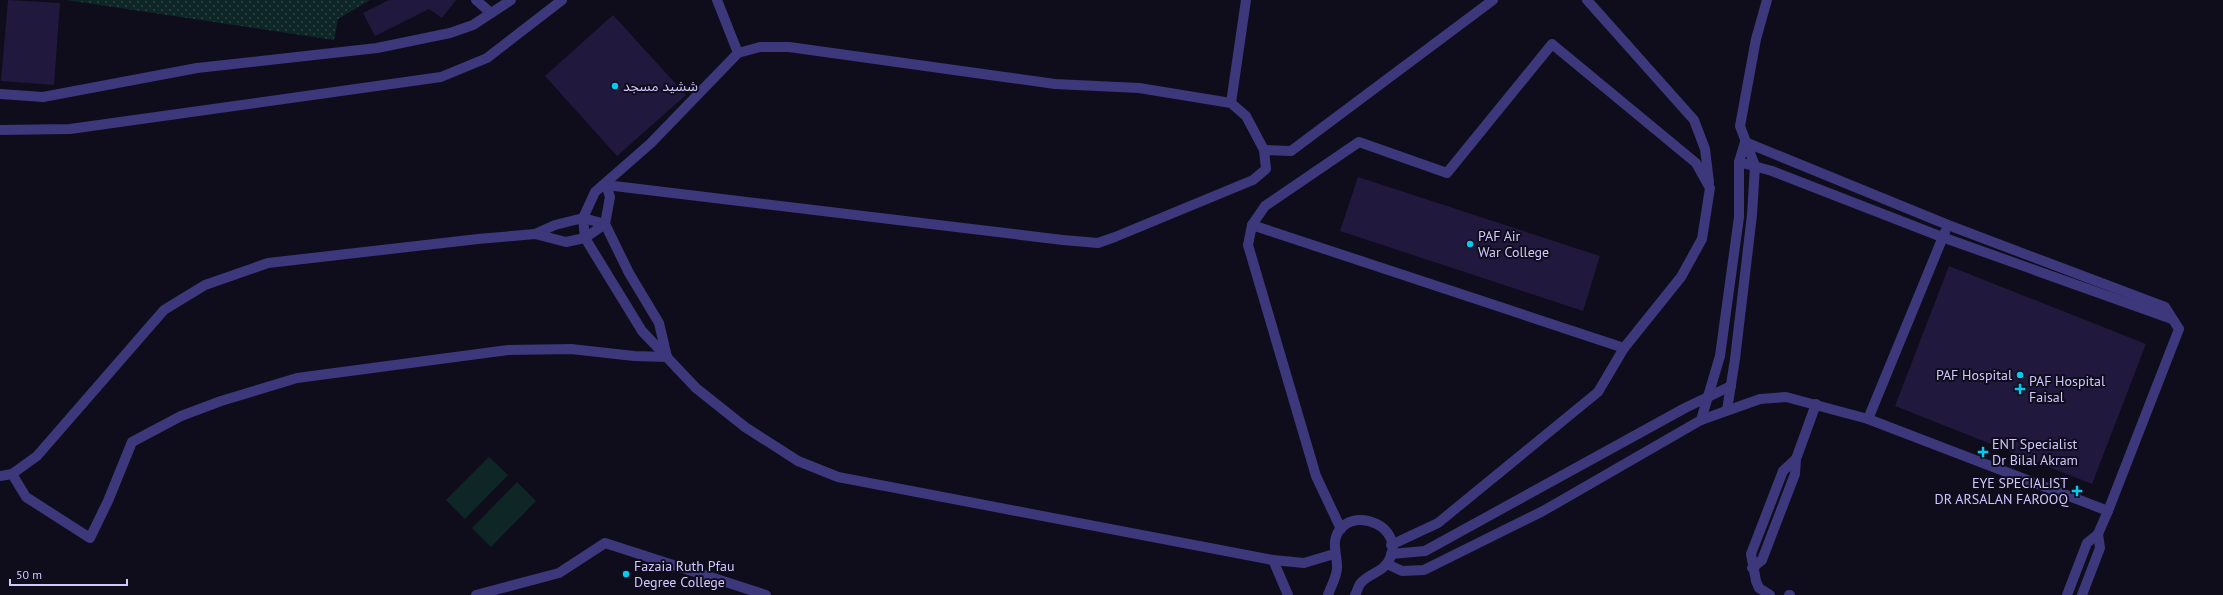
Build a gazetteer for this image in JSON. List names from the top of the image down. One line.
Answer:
{"places":{"other":["ششید مسجد","PAF Air War College","PAF Hospital","Fazaia Ruth Pfau Degree College"],"health":["PAF Hospital Faisal","ENT Specialist Dr Bilal Akram","EYE SPECIALIST DR ARSALAN FAROOQ"]},"scale_bar":"50 m"}
